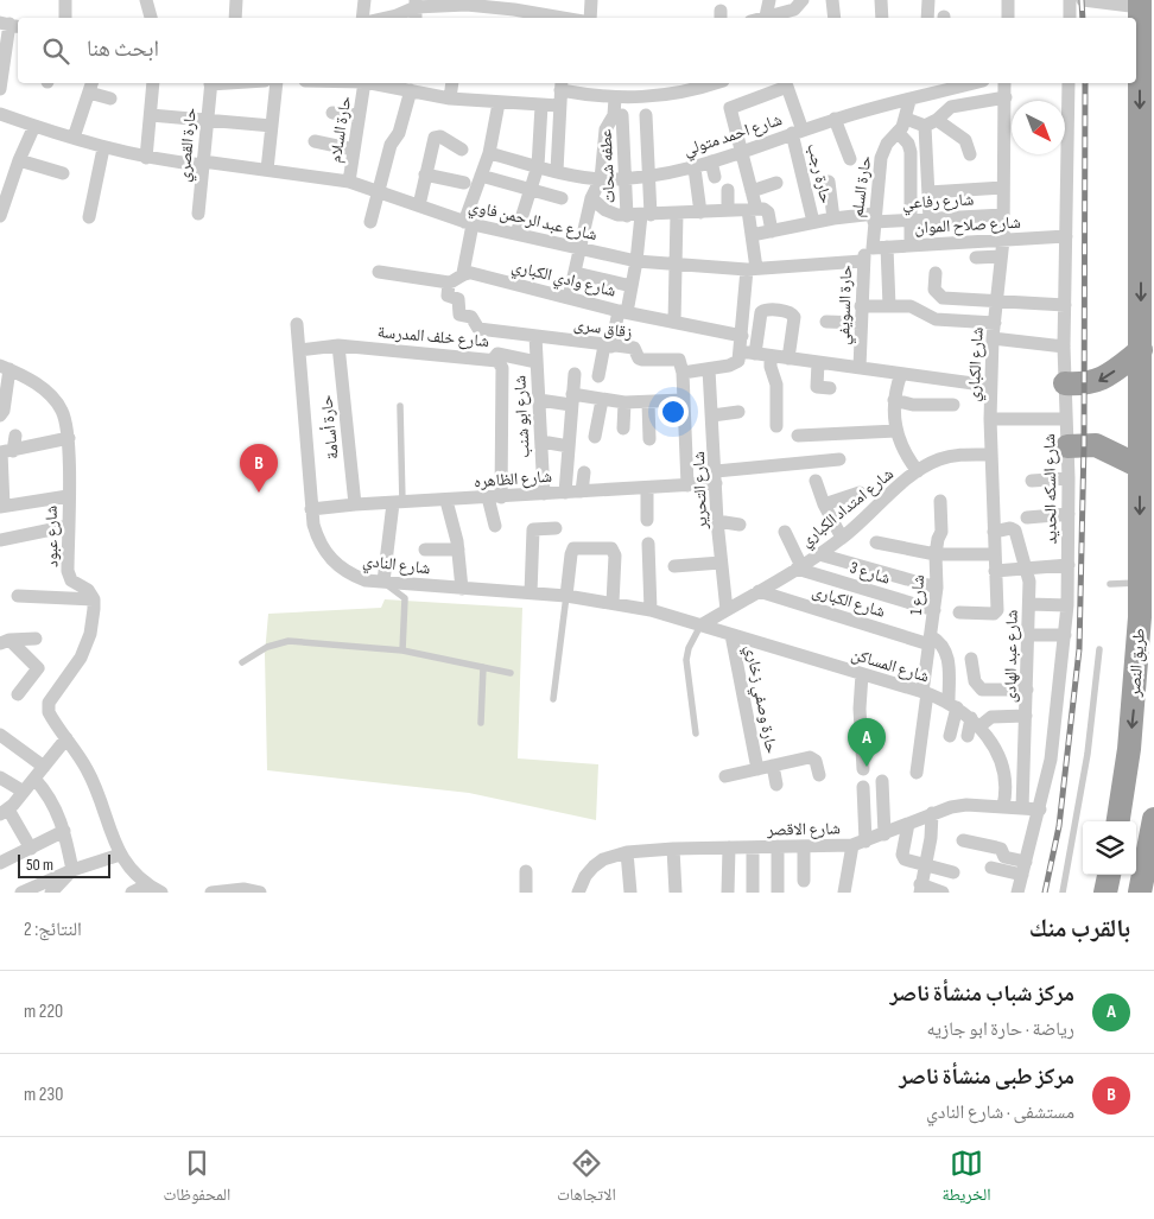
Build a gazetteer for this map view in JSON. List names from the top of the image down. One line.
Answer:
{"streets":{"highway":["طريق النصر"],"street":["حارة السلام","شارع احمد متولي","حارة القصري","عطفه شحات","حارة رجب","حارة السلم","شارع رفاعي","شارع عبد الرحمن فاوي","شارع صلاح الموان","شارع وادي الكباري","حارة السويفي","زقاق سرى","شارع خلف المدرسة","شارع الكباري","شارع ابو شنب","حارة أسامة","شارع الظاهره","شارع السكه الحديد","شارع التحرير","شارع امتداد الكباري","شارع عبود","شارع النادي","شارع 3","شارع 1","شارع الكبارى","شارع عبد الهادى","شارع المساكن","حارة وصفي زخاري","شارع الاقصر"]},"crossings":[["حارة السلام","شارع عبد الرحمن فاوي"],["شارع احمد متولي","عطفه شحات"],["شارع احمد متولي","حارة رجب"],["شارع احمد متولي","حارة السلم"],["حارة القصري","شارع عبد الرحمن فاوي"],["حارة رجب","شارع رفاعي"],["حارة السلم","شارع رفاعي"],["حارة السلم","شارع صلاح الموان"],["حارة السلم","حارة السويفي"],["شارع رفاعي","شارع الكباري"],["شارع عبد الرحمن فاوي","حارة السويفي"],["شارع صلاح الموان","حارة السويفي"],["شارع صلاح الموان","شارع الكباري"],["شارع صلاح الموان","شارع السكه الحديد"],["زقاق سرى","شارع ابو شنب"],["شارع خلف المدرسة","حارة أسامة"],["شارع خلف المدرسة","شارع الظاهره"],["شارع خلف المدرسة","شارع النادي"],["شارع الكباري","شارع امتداد الكباري"],["شارع الكباري","شارع عبد الهادى"],["شارع ابو شنب","شارع الظاهره"],["حارة أسامة","شارع الظاهره"],["شارع الظاهره","شارع التحرير"],["شارع الظاهره","شارع النادي"],["شارع السكه الحديد","شارع الاقصر"],["شارع التحرير","شارع امتداد الكباري"],["شارع امتداد الكباري","شارع النادي"],["شارع امتداد الكباري","شارع 3"],["شارع امتداد الكباري","شارع الكبارى"],["شارع امتداد الكباري","شارع المساكن"],["شارع النادي","شارع المساكن"],["شارع 3","شارع 1"],["شارع 1","شارع الكبارى"],["شارع 1","شارع المساكن"],["شارع عبد الهادى","شارع الاقصر"],["شارع المساكن","حارة وصفي زخاري"],["شارع المساكن","شارع الاقصر"]],"one_way":["طريق النصر"],"scale_bar":"50 m","north":"bottom right","page":{"search":"ابحث هنا","pins":["B","A"],"scale":"50 m","heading":["بالقرب منك","النتائج: 2"],"list":[{"mark":"A","name":"مركز شباب منشأة ناصر","note":"رياضة · حارة ابو جازيه","value":"220 m"},{"mark":"B","name":"مركز طبى منشأة ناصر","note":"مستشفى · شارع النادي","value":"230 m"}],"nav":["الخريطة","الاتجاهات","المحفوظات"]}}
